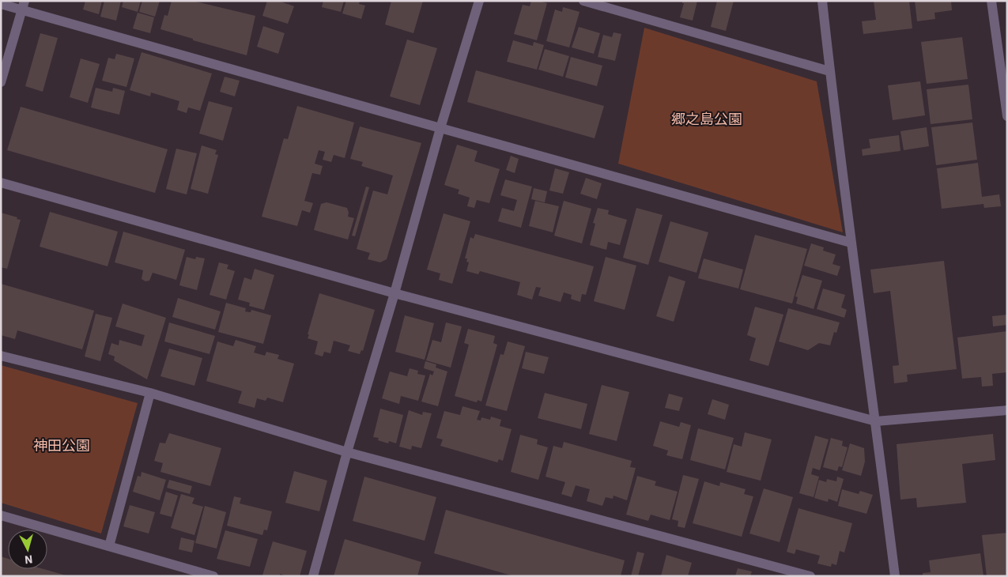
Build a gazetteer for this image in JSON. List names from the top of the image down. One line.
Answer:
{"parks":["郷之島公園","神田公園"],"north":"bottom"}
